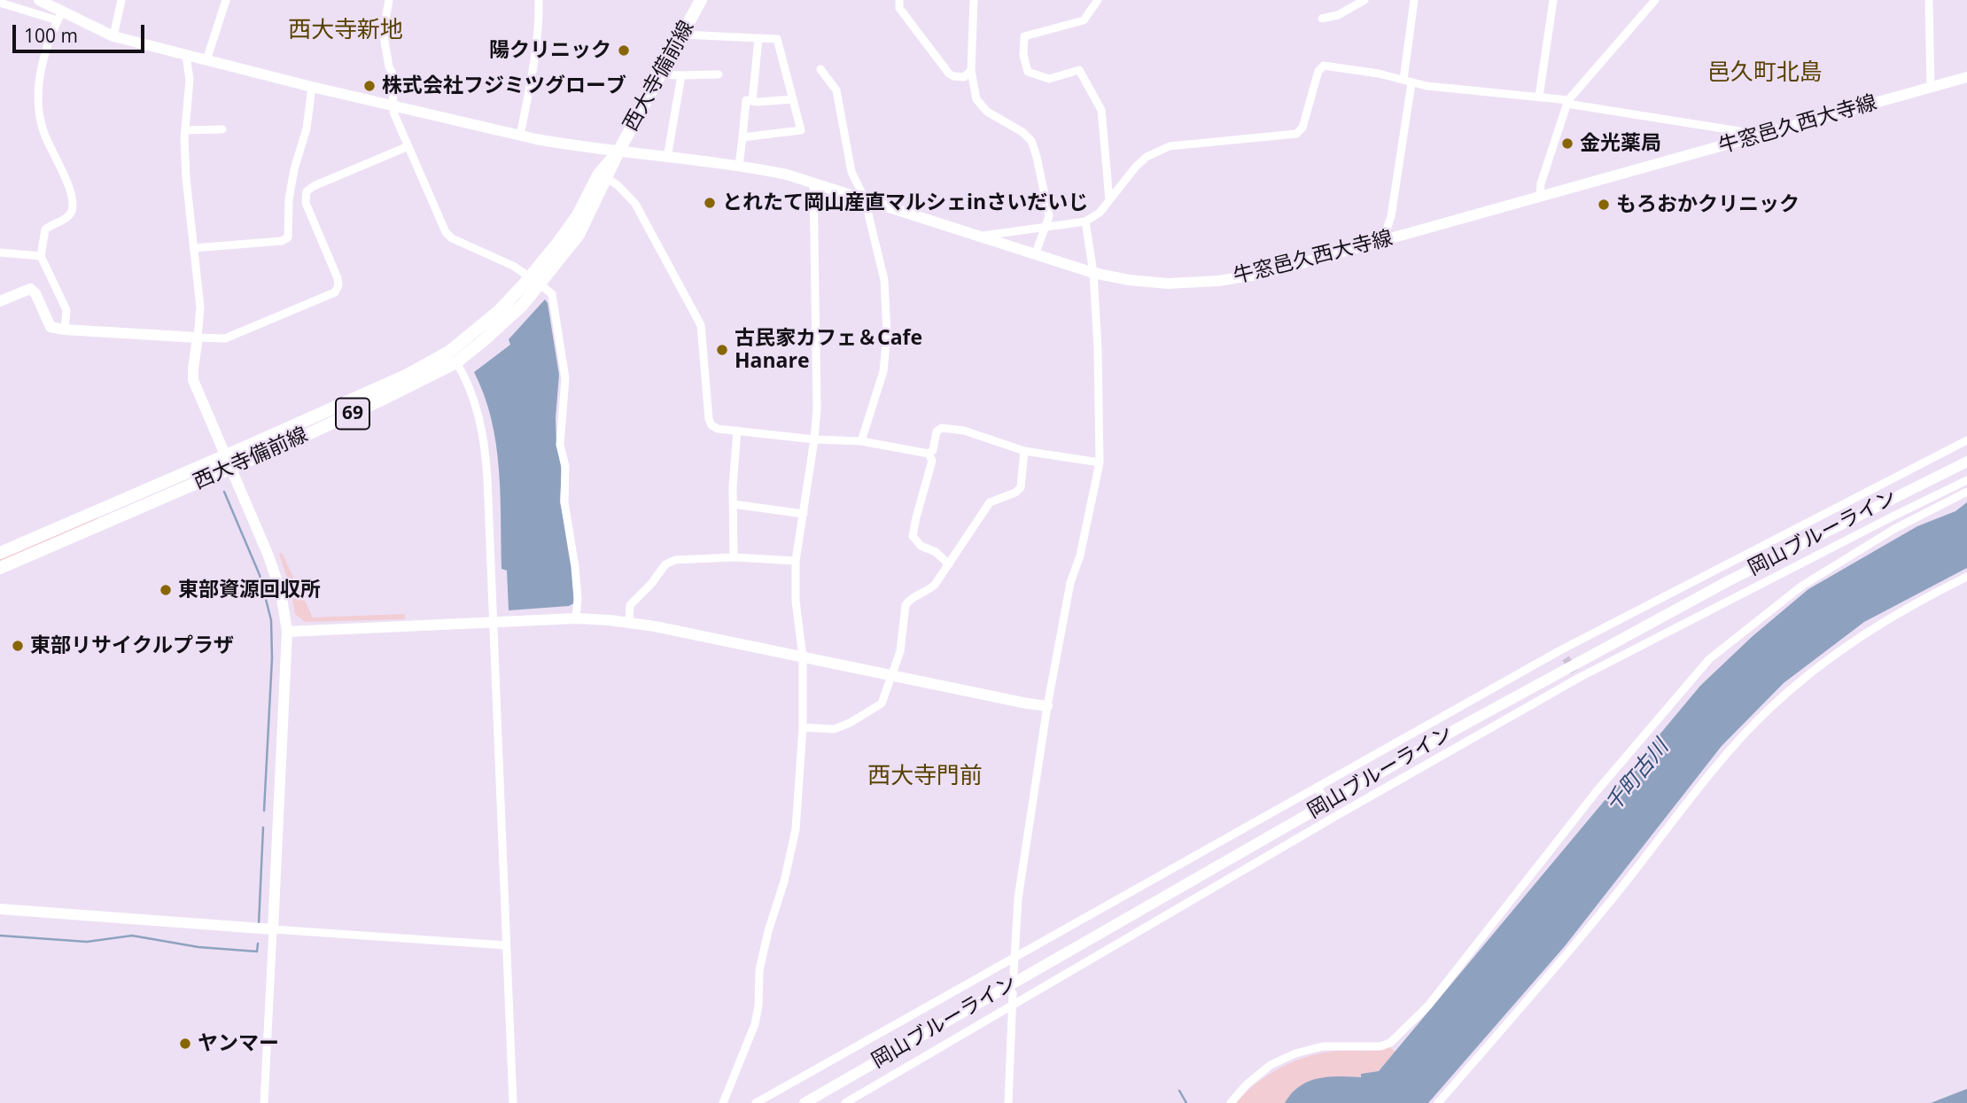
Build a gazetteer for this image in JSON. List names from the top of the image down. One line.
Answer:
{"streets":{"main road":["西大寺備前線","牛窓邑久西大寺線","69","岡山ブルーライン"]},"crossings":[["西大寺備前線","牛窓邑久西大寺線"]],"districts":["西大寺新地","邑久町北島","西大寺門前"],"water":["千町古川"],"places":["陽クリニック","株式会社フジミツグローブ","金光薬局","とれたて岡山産直マルシェinさいだいじ","もろおかクリニック","古民家カフェ＆Cafe Hanare","東部資源回収所","東部リサイクルプラザ","ヤンマー"],"scale_bar":"100 m"}
